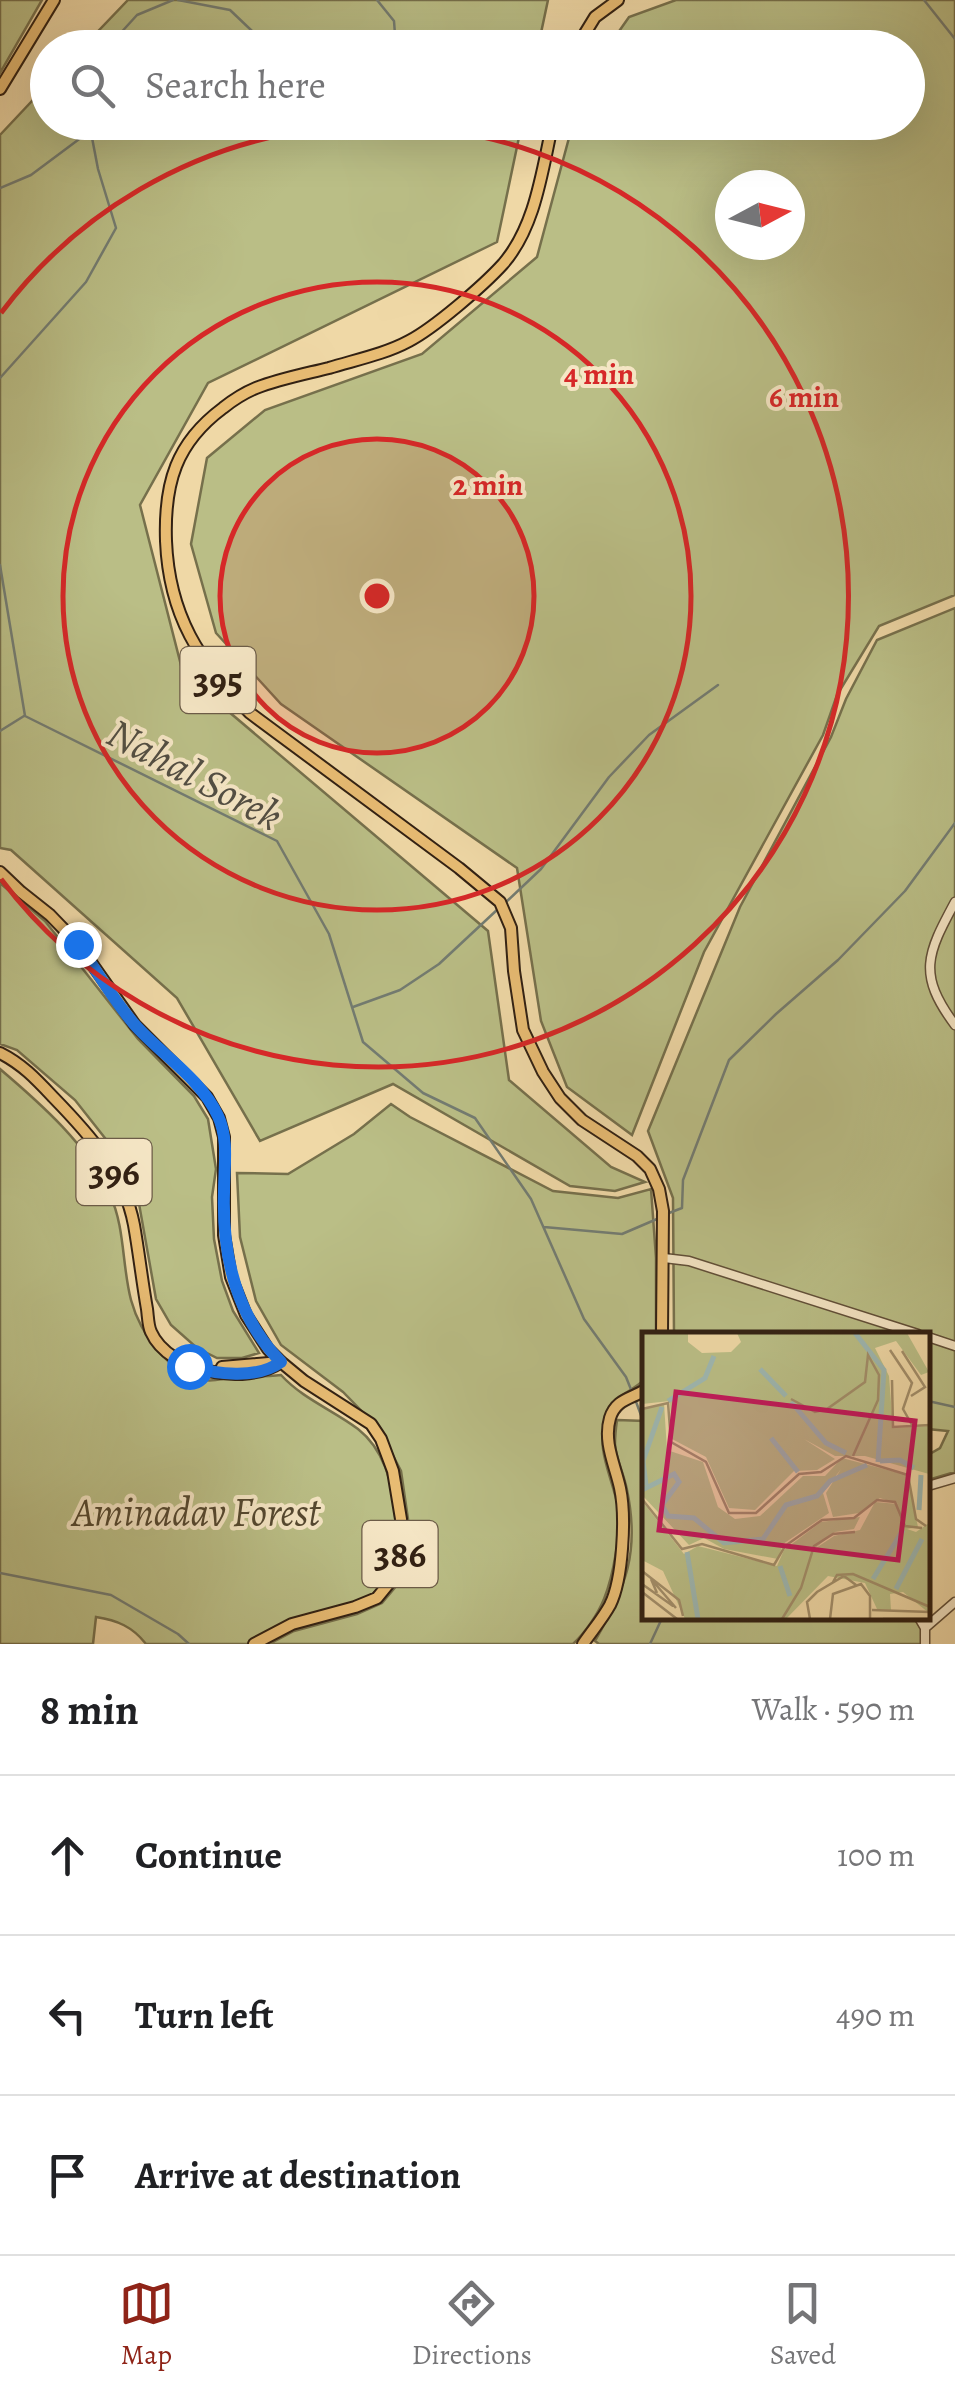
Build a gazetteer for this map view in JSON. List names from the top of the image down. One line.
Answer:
{"streets":{"main road":["395","396","386"]},"water":["Nahal Sorek"],"parks":["Aminadav Forest"],"north":"right","page":{"search":"Search here","heading":["8 min","Walk · 590 m"],"list":[["Continue","100 m"],["Turn left","490 m"],"Arrive at destination"],"nav":["Map","Directions","Saved"]},"rings":["4 min","6 min","2 min"]}
